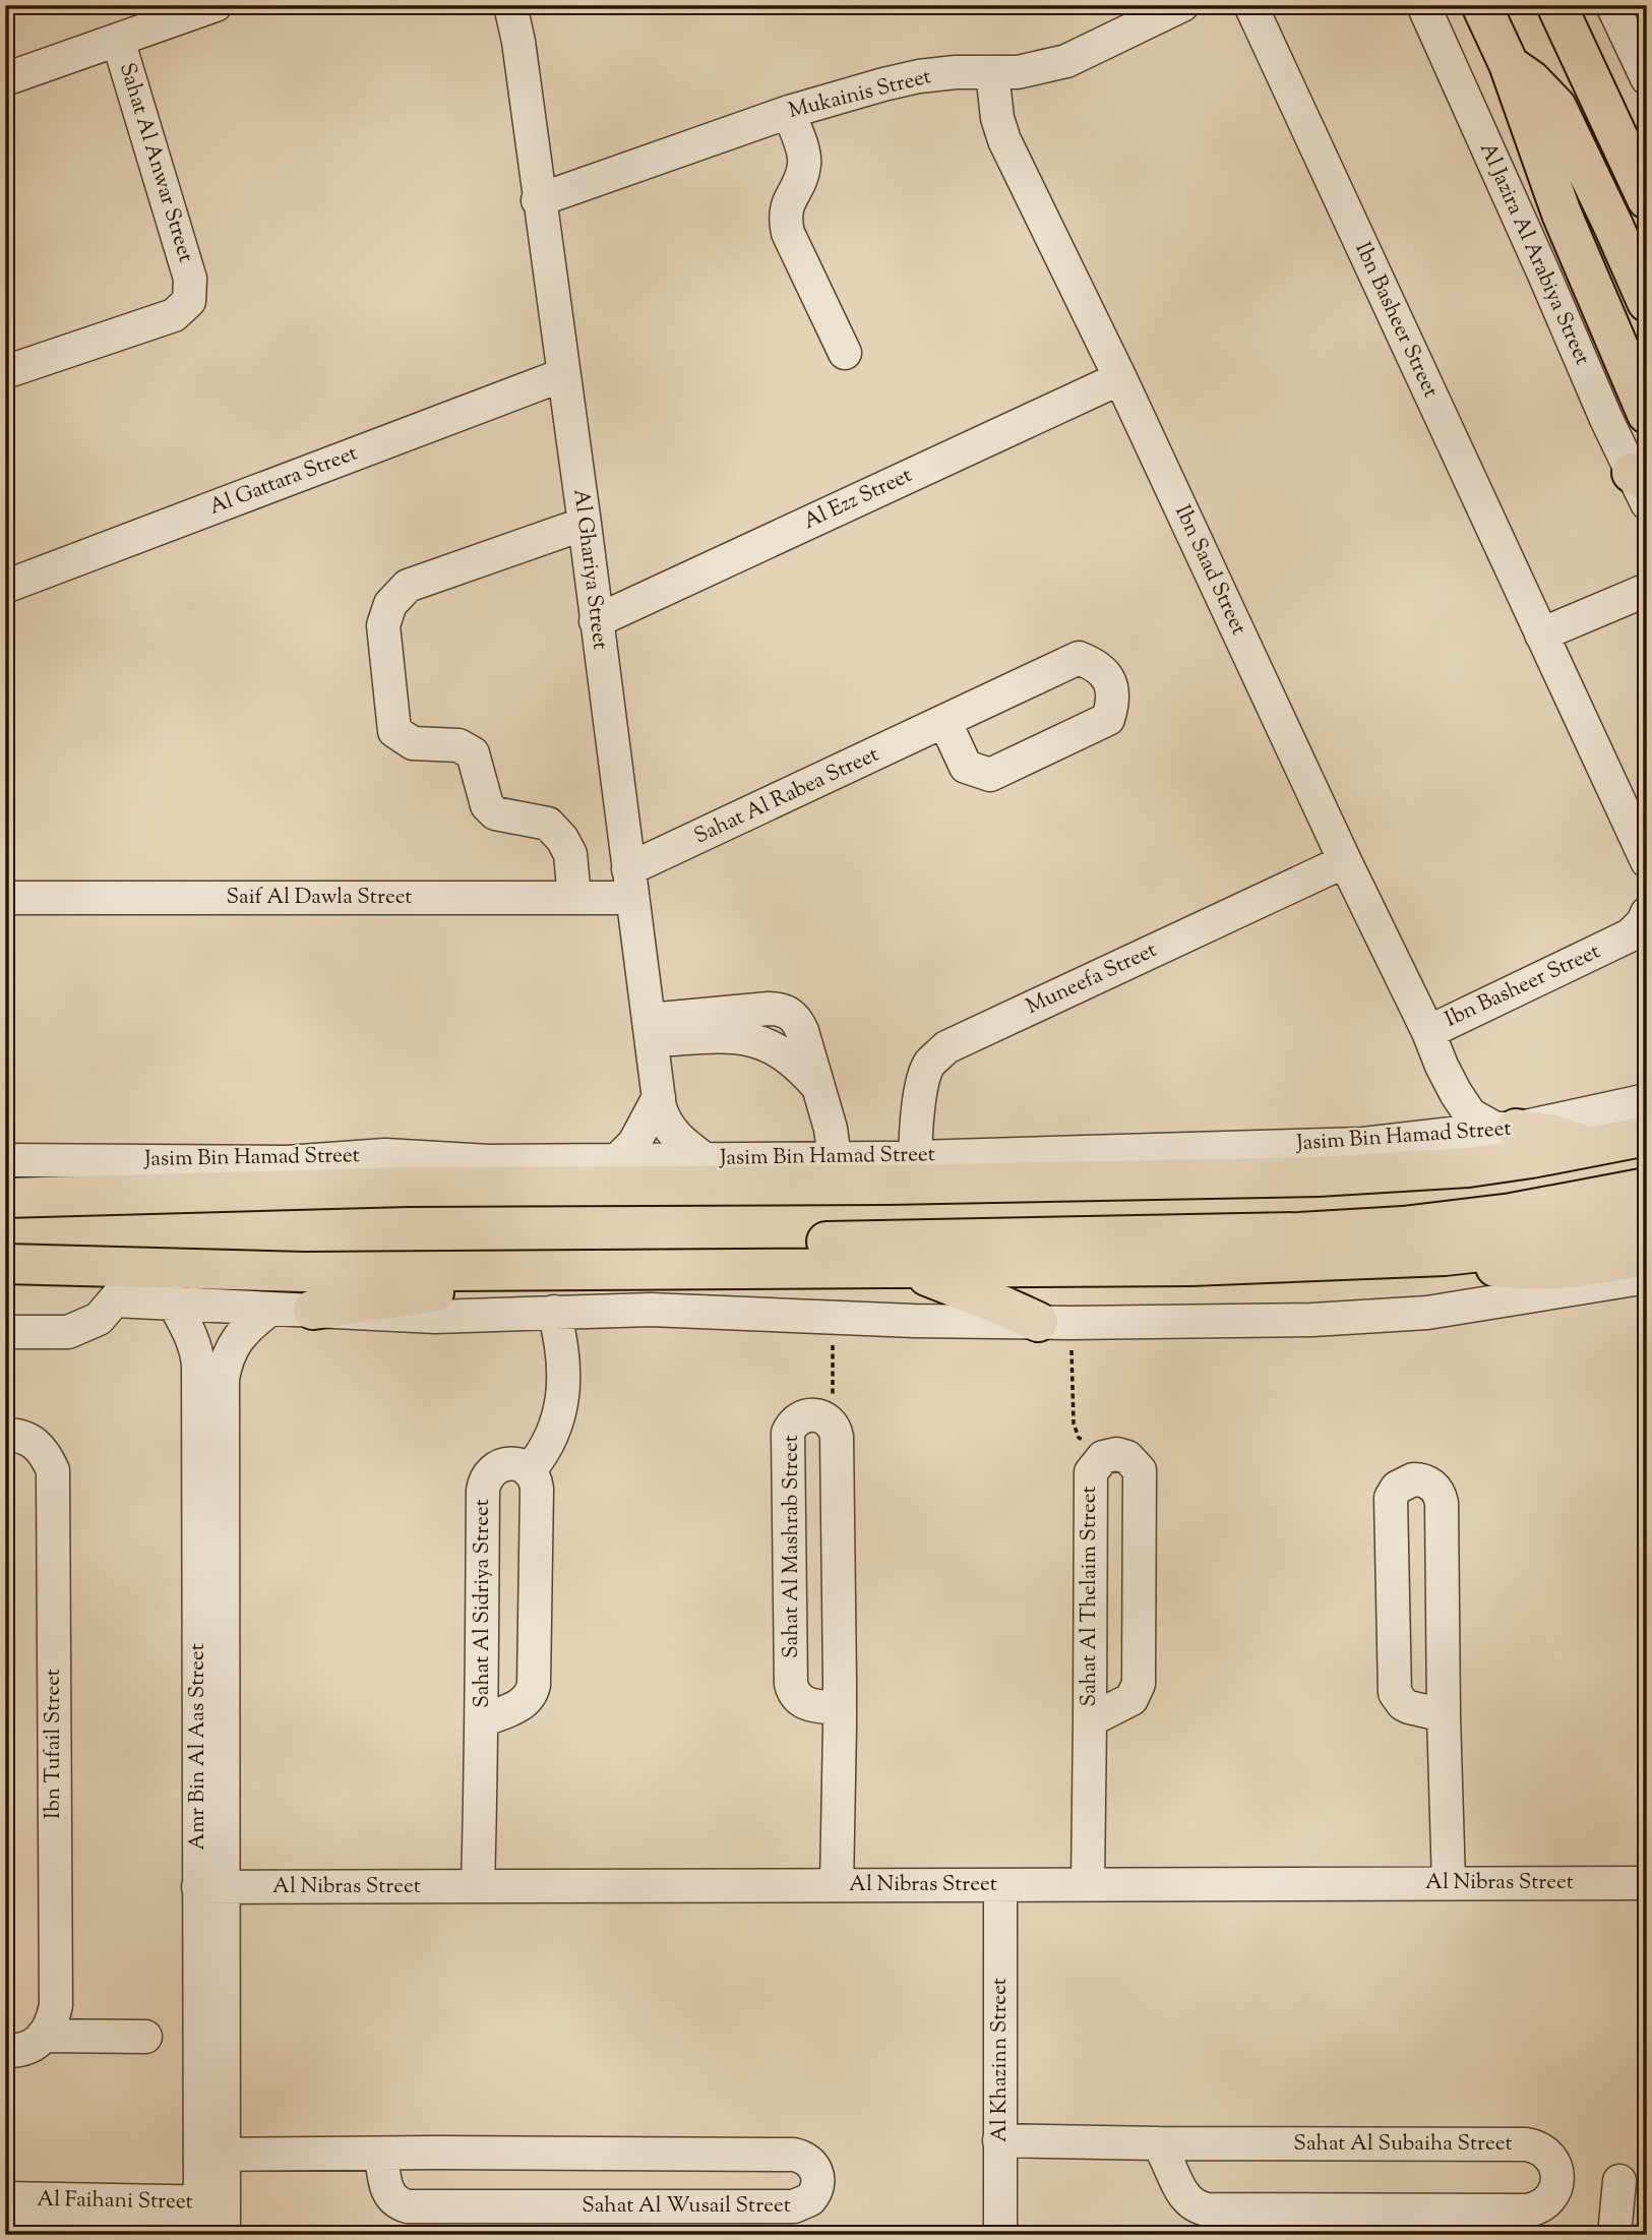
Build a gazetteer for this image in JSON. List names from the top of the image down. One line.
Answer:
{"streets":{"main road":["Al Jazira Al Arabiya Street","Jasim Bin Hamad Street"],"street":["Mukainis Street","Sahat Al Anwar Street","Ibn Basheer Street","Al Gattara Street","Al Ezz Street","Al Ghariya Street","Ibn Saad Street","Sahat Al Rabea Street","Saif Al Dawla Street","Muneefa Street","Sahat Al Mashrab Street","Sahat Al Thelaim Street","Sahat Al Sidriya Street","Ibn Tufail Street","Amr Bin Al Aas Street","Al Nibras Street","Al Khazinn Street","Sahat Al Subaiha Street","Al Faihani Street","Sahat Al Wusail Street"]},"crossings":[["Mukainis Street","Al Ghariya Street"],["Mukainis Street","Ibn Saad Street"],["Ibn Basheer Street","Ibn Saad Street"],["Al Gattara Street","Al Ghariya Street"],["Al Ezz Street","Al Ghariya Street"],["Al Ezz Street","Ibn Saad Street"],["Al Ghariya Street","Sahat Al Rabea Street"],["Al Ghariya Street","Saif Al Dawla Street"],["Al Ghariya Street","Jasim Bin Hamad Street"],["Ibn Saad Street","Muneefa Street"],["Ibn Saad Street","Jasim Bin Hamad Street"],["Sahat Al Rabea Street","Saif Al Dawla Street"],["Muneefa Street","Jasim Bin Hamad Street"],["Sahat Al Mashrab Street","Al Nibras Street"],["Sahat Al Thelaim Street","Al Nibras Street"],["Sahat Al Sidriya Street","Al Nibras Street"],["Amr Bin Al Aas Street","Al Nibras Street"],["Amr Bin Al Aas Street","Al Faihani Street"],["Amr Bin Al Aas Street","Sahat Al Wusail Street"],["Al Nibras Street","Al Khazinn Street"],["Al Khazinn Street","Sahat Al Subaiha Street"]]}
